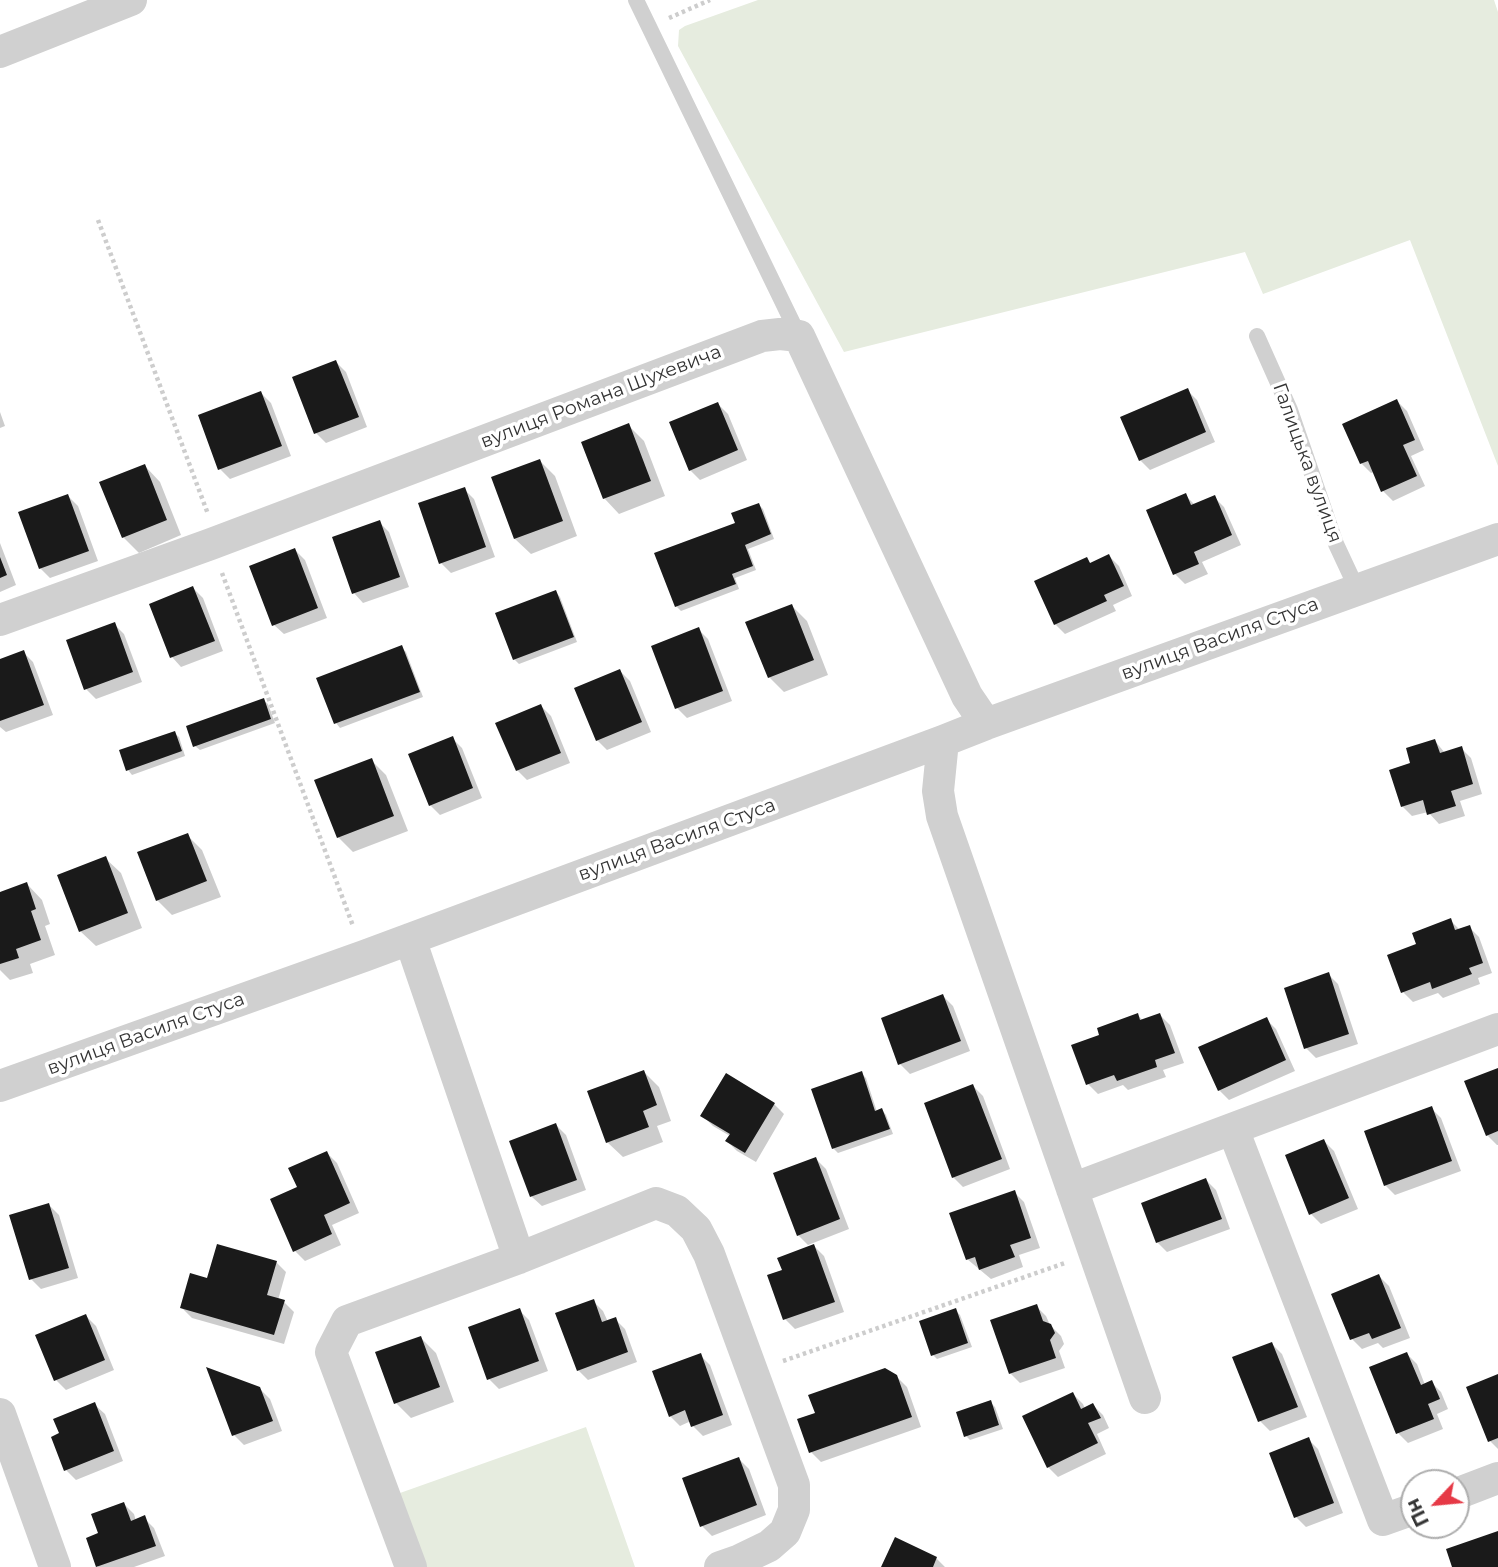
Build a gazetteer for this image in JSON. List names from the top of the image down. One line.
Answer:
{"streets":{"street":["вулиця Романа Шухевича","вулиця Василя Стуса"],"lane":["Галицька вулиця"]},"crossings":[["Галицька вулиця","вулиця Василя Стуса"]],"north":"bottom left"}
